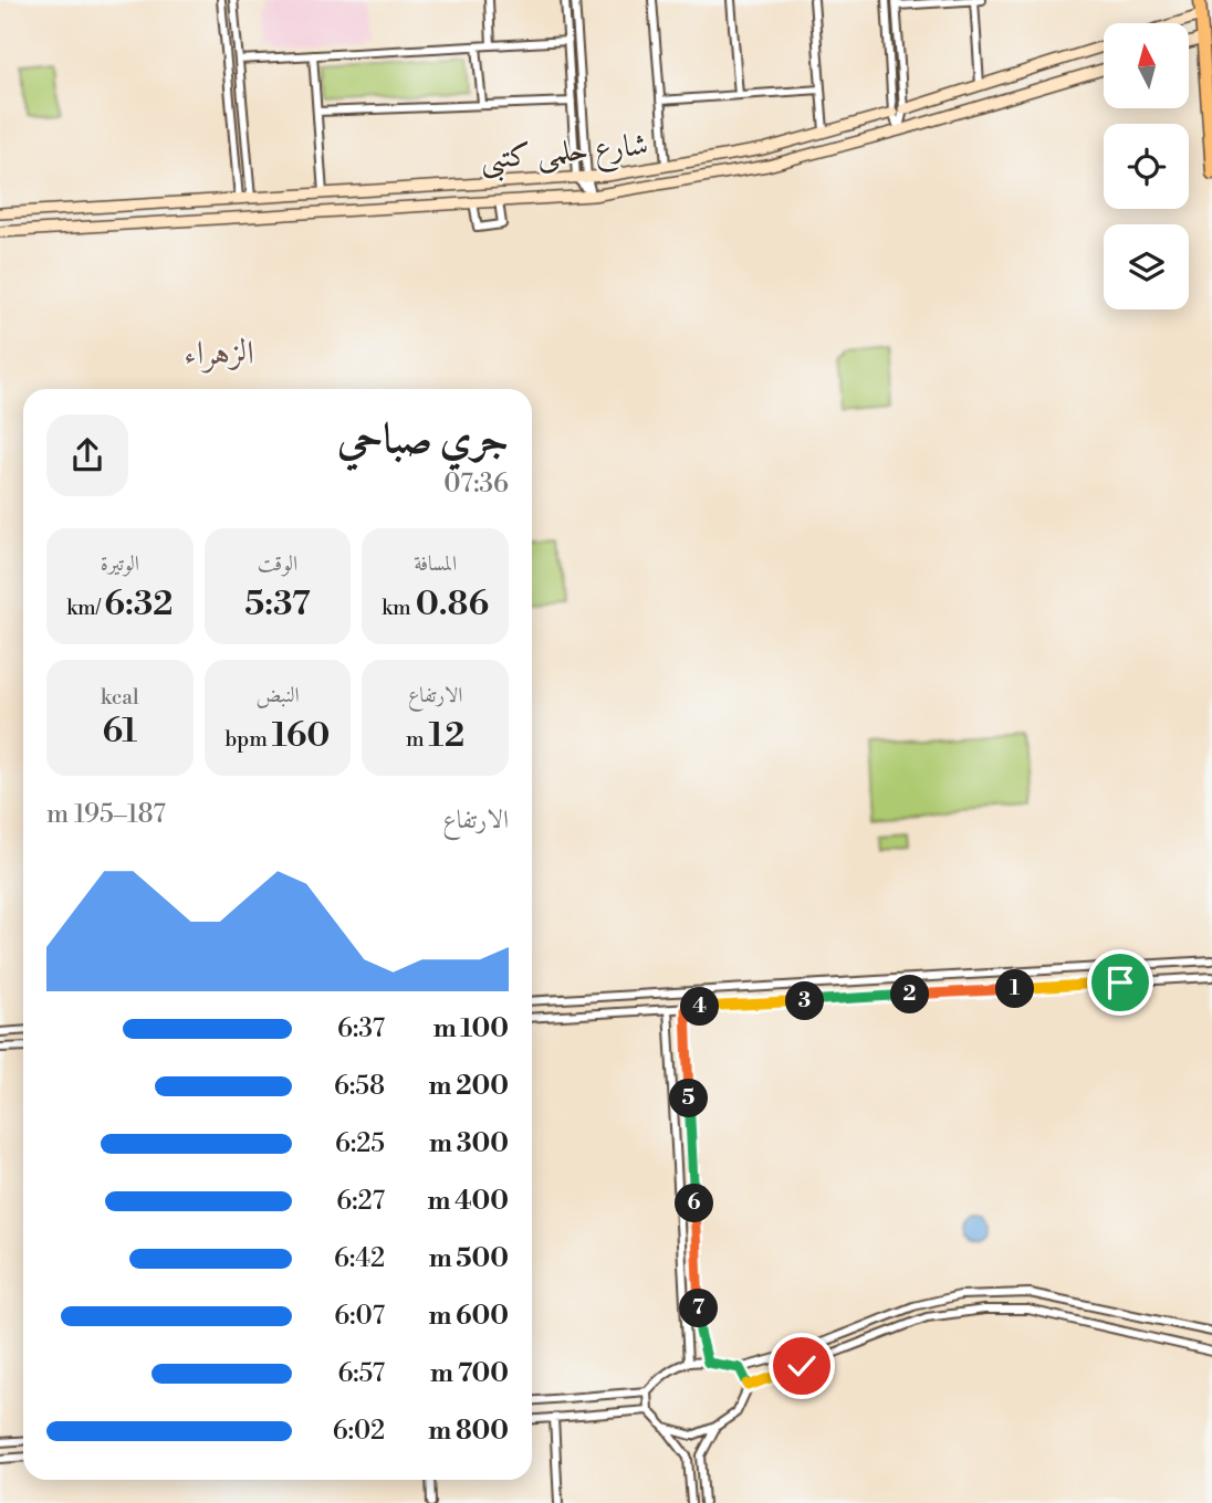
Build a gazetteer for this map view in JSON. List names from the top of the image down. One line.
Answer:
{"streets":{"street":["شارع حلمى كتبى"]},"districts":["الزهراء"],"north":"top","page":{"heading":["جري صباحي","07:36"],"stats":[["المسافة","0.86 km"],["الوقت","5:37"],["الوتيرة","6:32 /km"],["الارتفاع","12 m"],["النبض","160 bpm"],["kcal","61"]],"chart":["الارتفاع","187–195 m"],"pins":["1","2","3","4","5","6","7"],"list":[{"name":"100 m","note":"6:37"},{"name":"200 m","note":"6:58"},{"name":"300 m","note":"6:25"},{"name":"400 m","note":"6:27"},{"name":"500 m","note":"6:42"},{"name":"600 m","note":"6:07"},{"name":"700 m","note":"6:57"},{"name":"800 m","note":"6:02"}]}}
